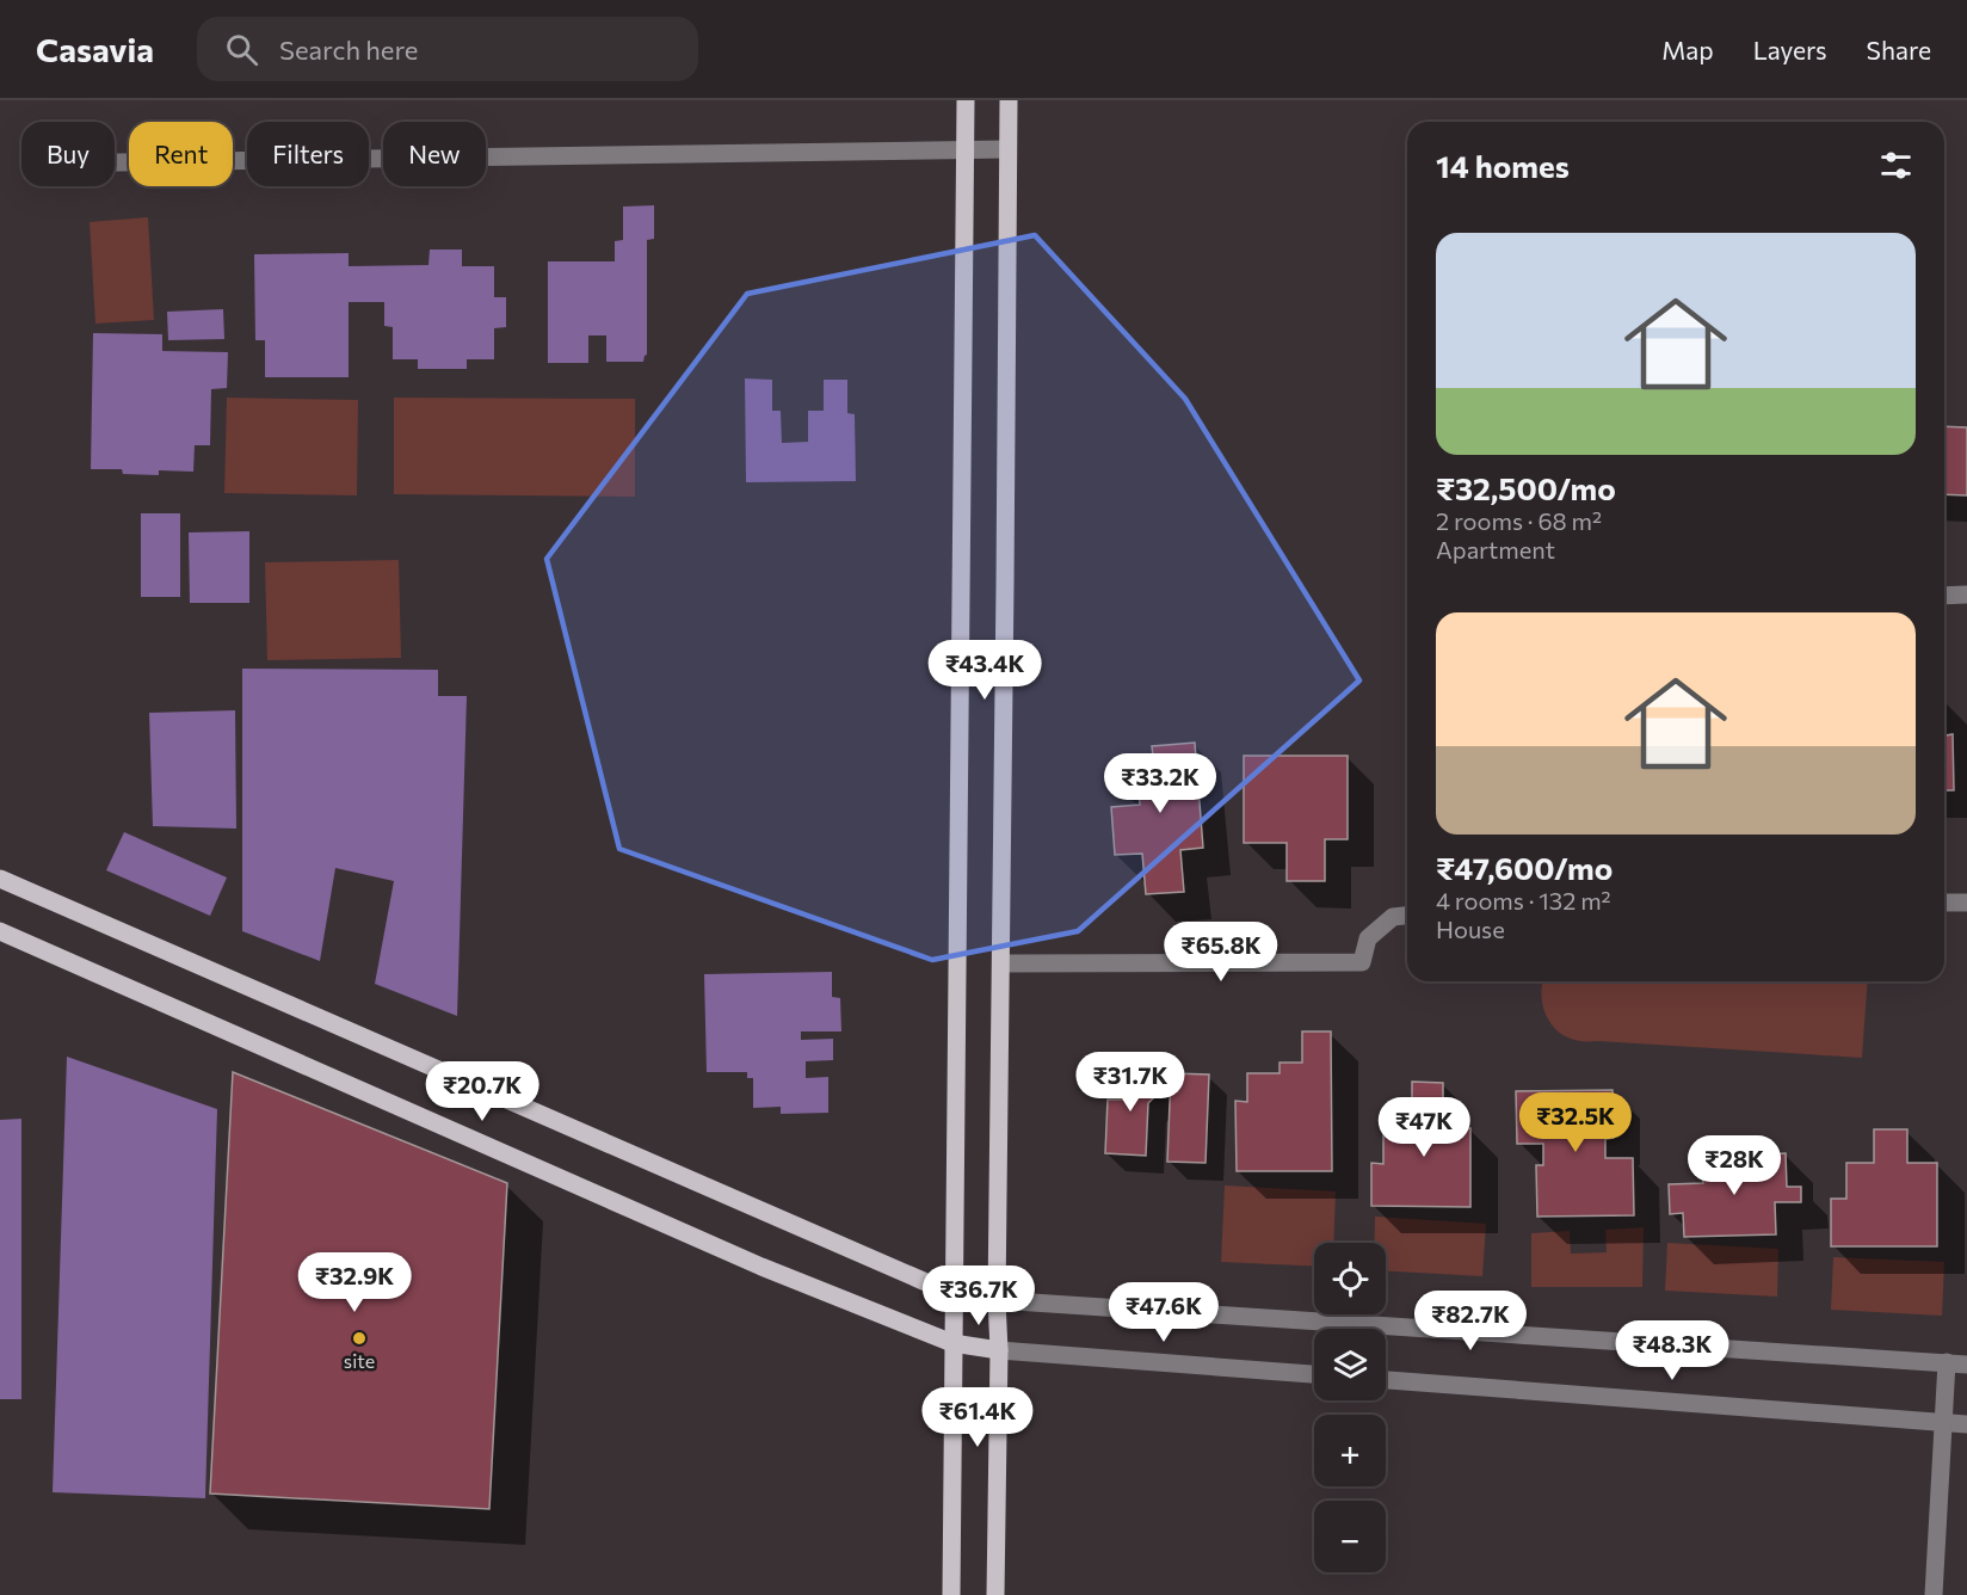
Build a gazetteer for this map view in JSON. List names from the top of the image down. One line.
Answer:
{"places":["site"],"page":{"header":"Casavia","search":"Search here","nav":["Map","Layers","Share"],"chip":["Buy","Rent","Filters","New"],"heading":"14 homes","list":[{"name":"₹32,500/mo","note":"2 rooms · 68 m² · Apartment"},{"name":"₹47,600/mo","note":"4 rooms · 132 m² · House"}],"price":["₹43.4K","₹33.2K","₹65.8K","₹31.7K","₹20.7K","₹32.5K","₹47K","₹28K","₹32.9K","₹36.7K","₹47.6K","₹82.7K","₹48.3K","₹61.4K"],"map_buttons":["+","−"]}}
